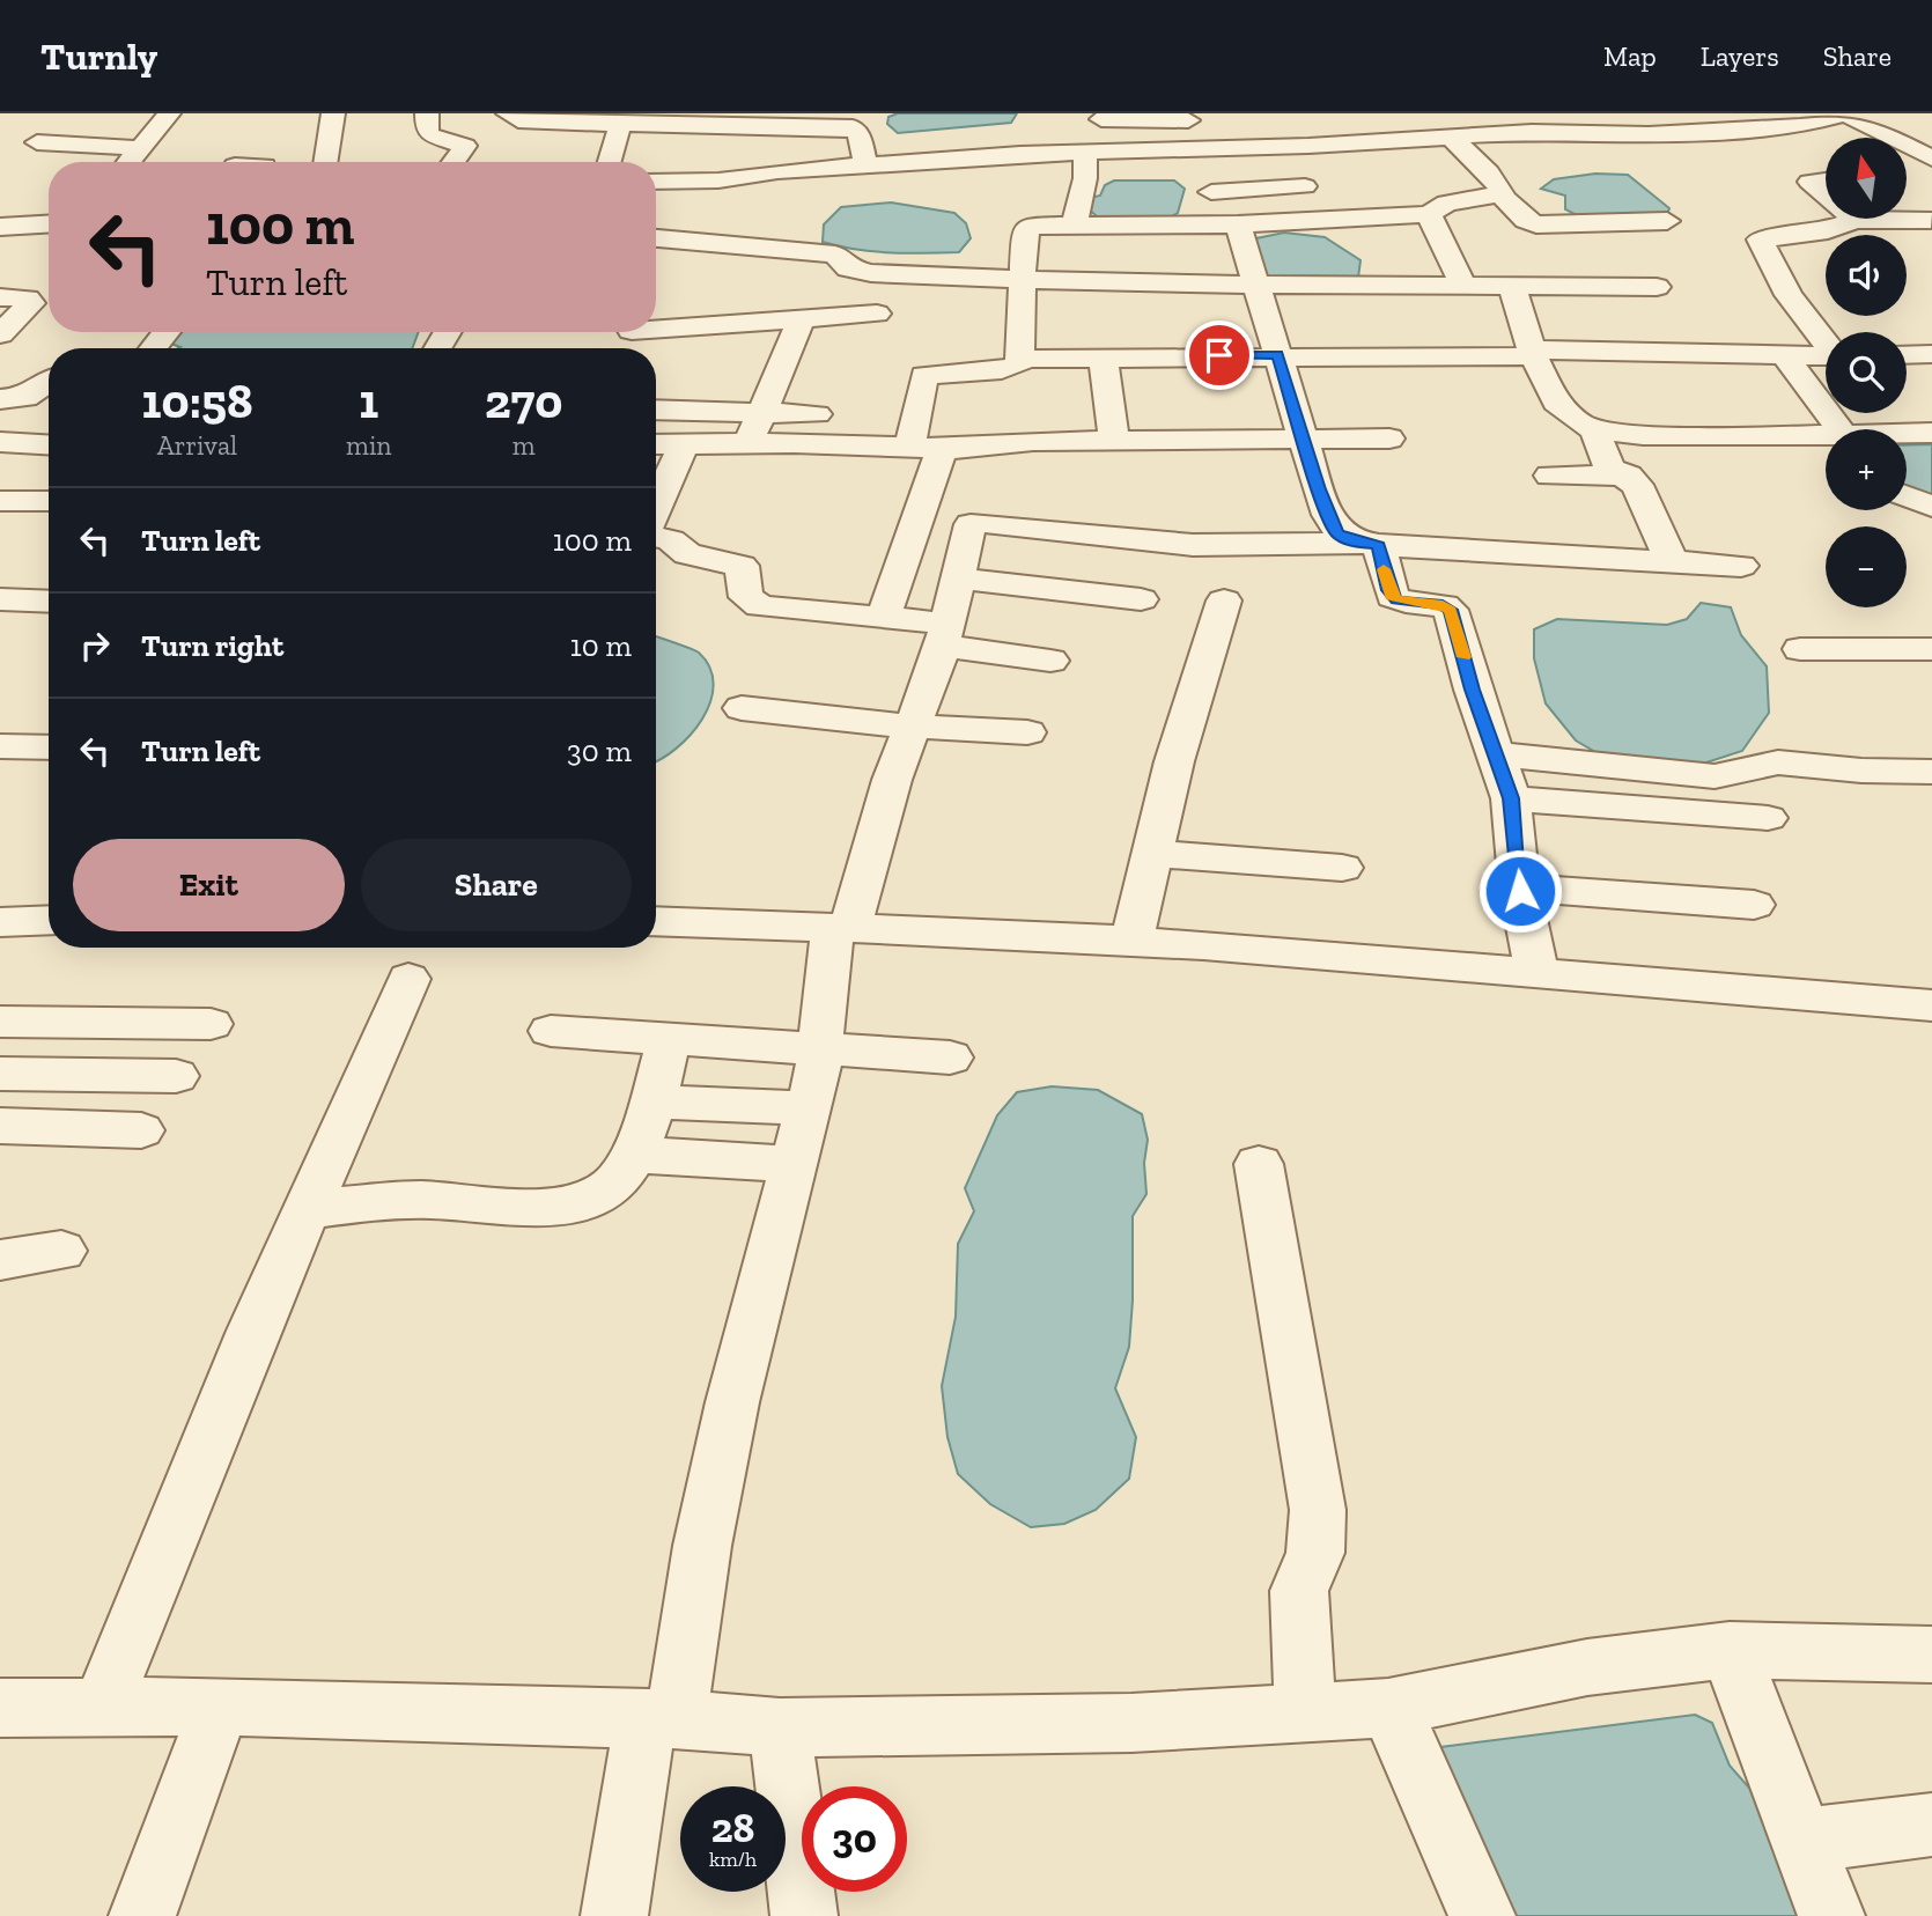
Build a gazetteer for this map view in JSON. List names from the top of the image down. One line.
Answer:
{"north":"top","page":{"header":"Turnly","nav":["Map","Layers","Share"],"map_buttons":["+","−"],"turn":["100 m","Turn left"],"eta":["10:58","Arrival","1","min","270","m"],"list":[{"name":"Turn left","value":"100 m"},{"name":"Turn right","value":"10 m"},{"name":"Turn left","value":"30 m"}],"buttons":["Exit","Share"],"speed":"28 km/h","limit":"30"}}
